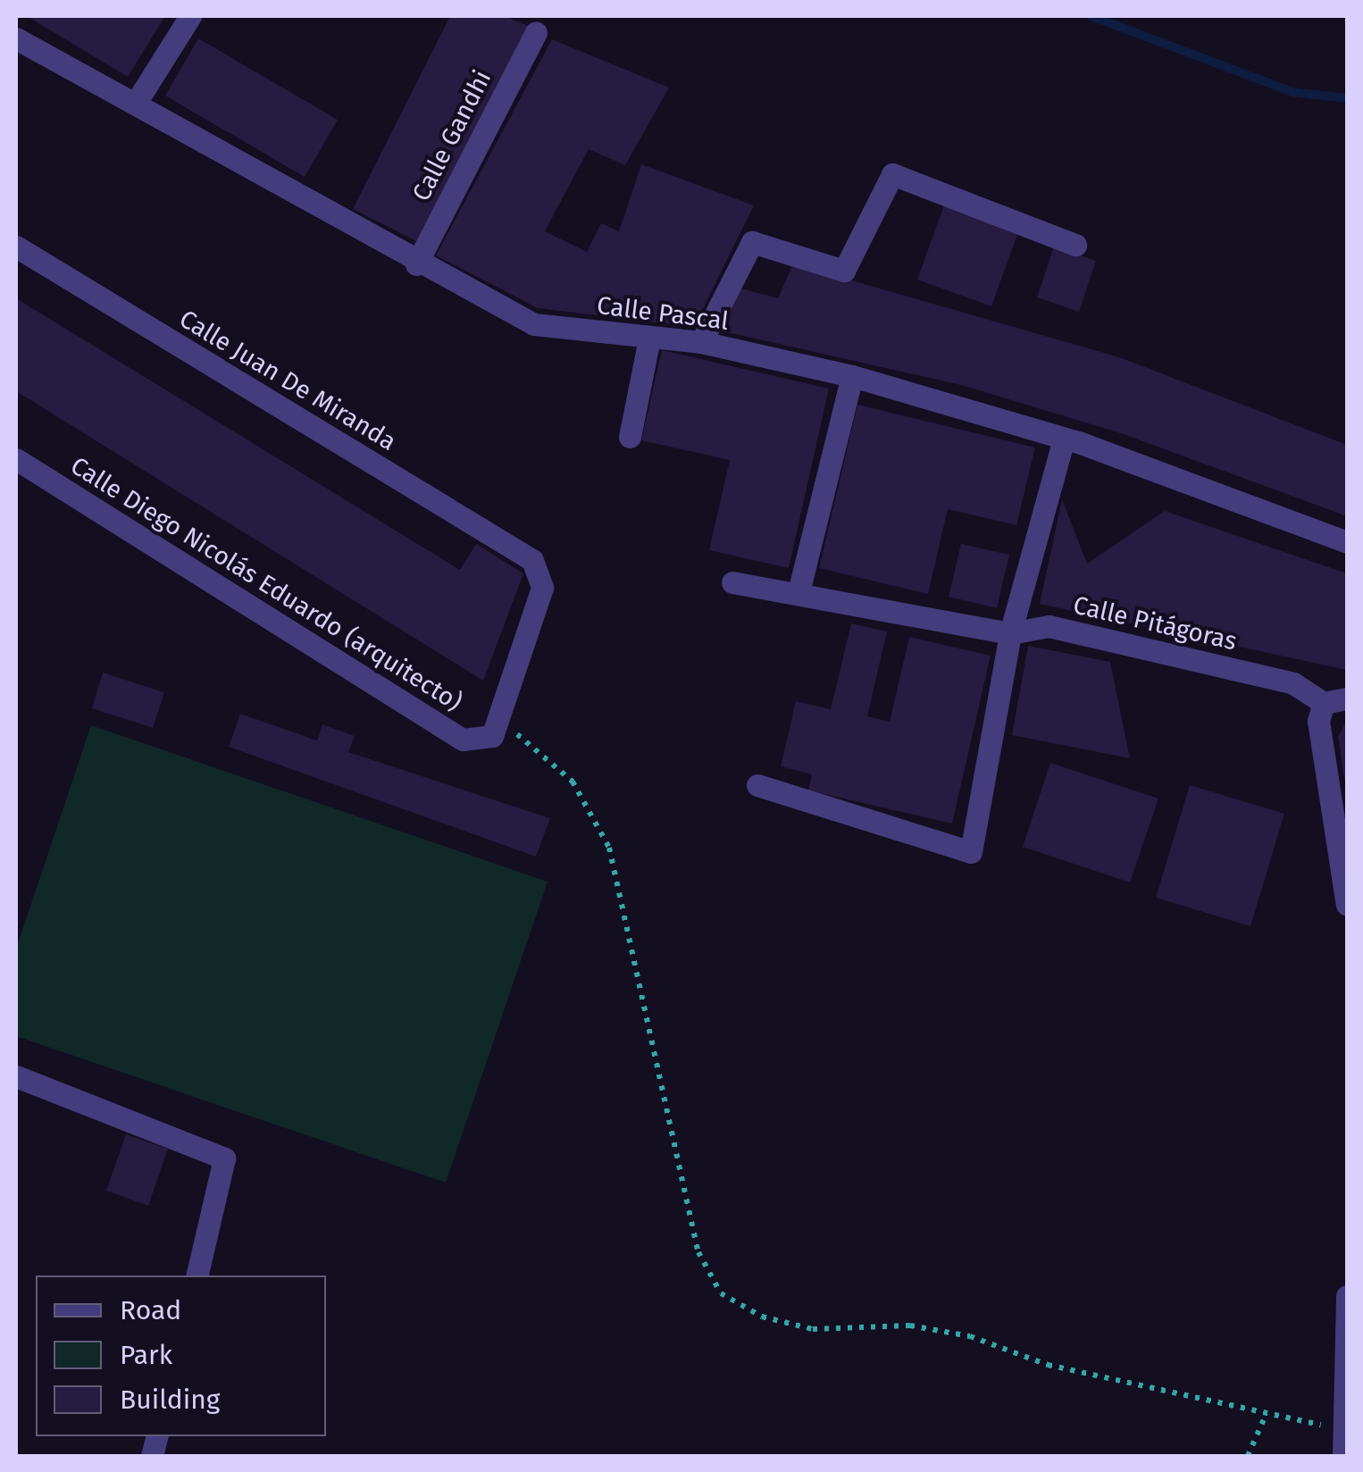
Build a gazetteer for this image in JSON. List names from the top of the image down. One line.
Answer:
{"streets":{"street":["Calle Gandhi","Calle Pascal","Calle Juan De Miranda","Calle Diego Nicolás Eduardo (arquitecto)","Calle Pitágoras"]},"crossings":[["Calle Gandhi","Calle Pascal"],["Calle Juan De Miranda","Calle Diego Nicolás Eduardo (arquitecto)"]],"legend":["Road","Park","Building"]}
